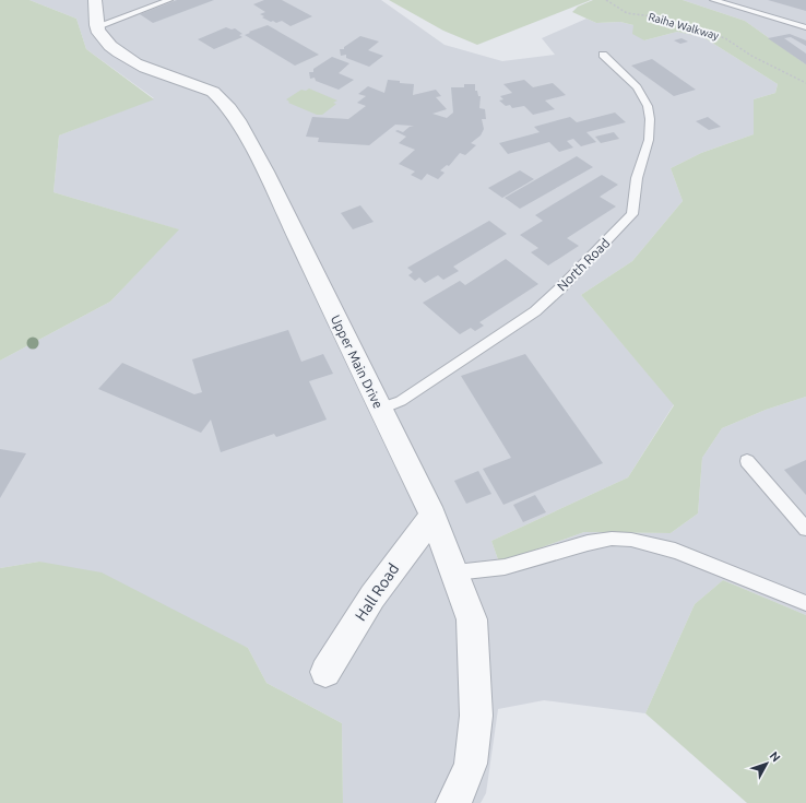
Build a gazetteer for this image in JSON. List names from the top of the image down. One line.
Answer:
{"streets":{"street":["Upper Main Drive","Hall Road"],"lane":["North Road"],"path":["Raiha Walkway"]},"crossings":[["North Road","Upper Main Drive"],["Upper Main Drive","Hall Road"]],"north":"top right"}
